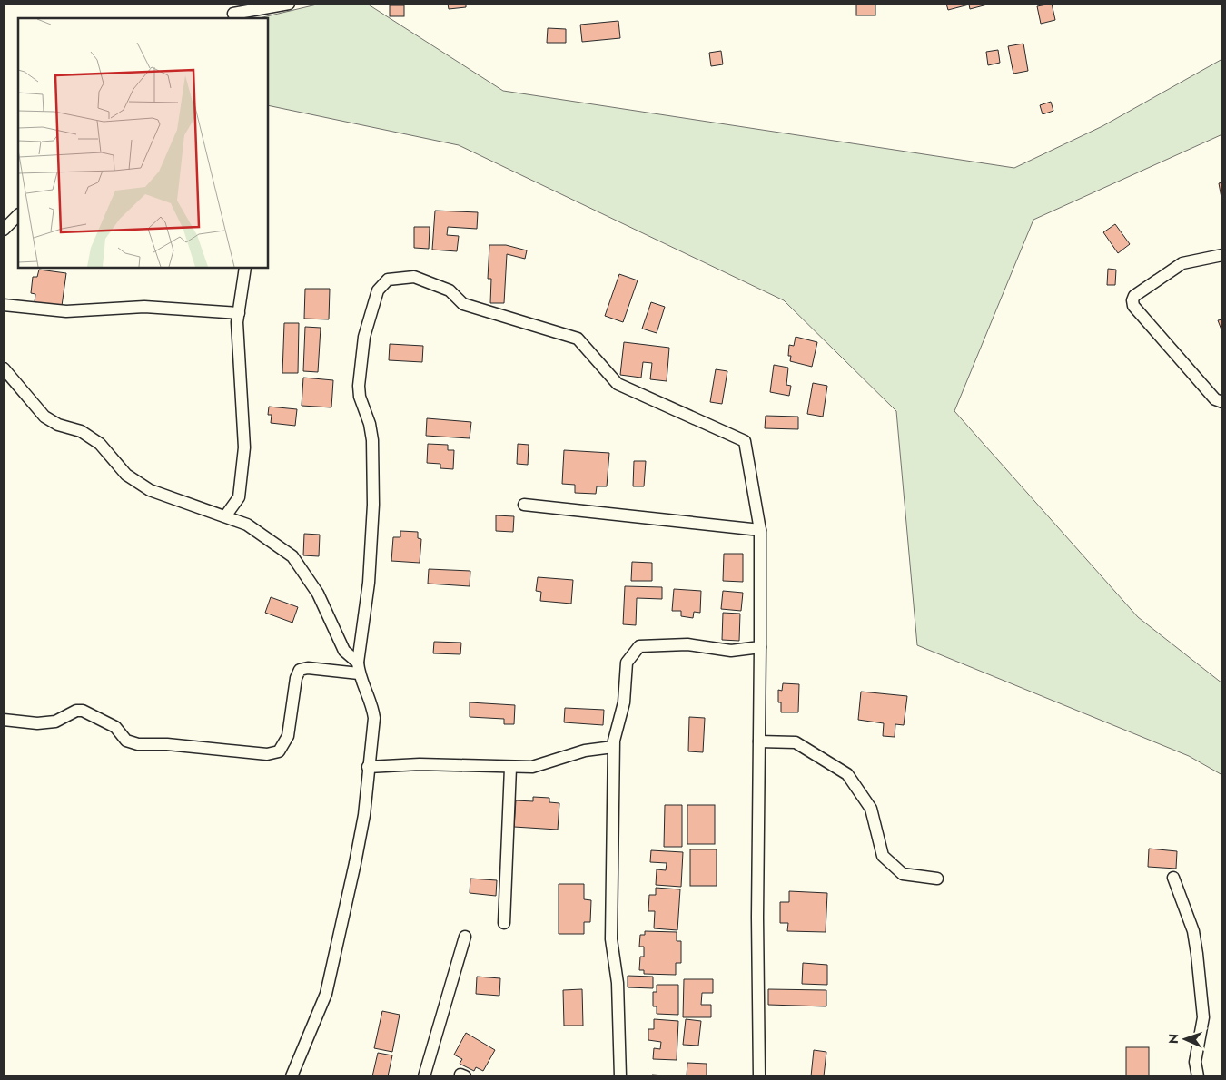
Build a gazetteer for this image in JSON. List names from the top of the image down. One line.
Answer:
{"north":"left"}
